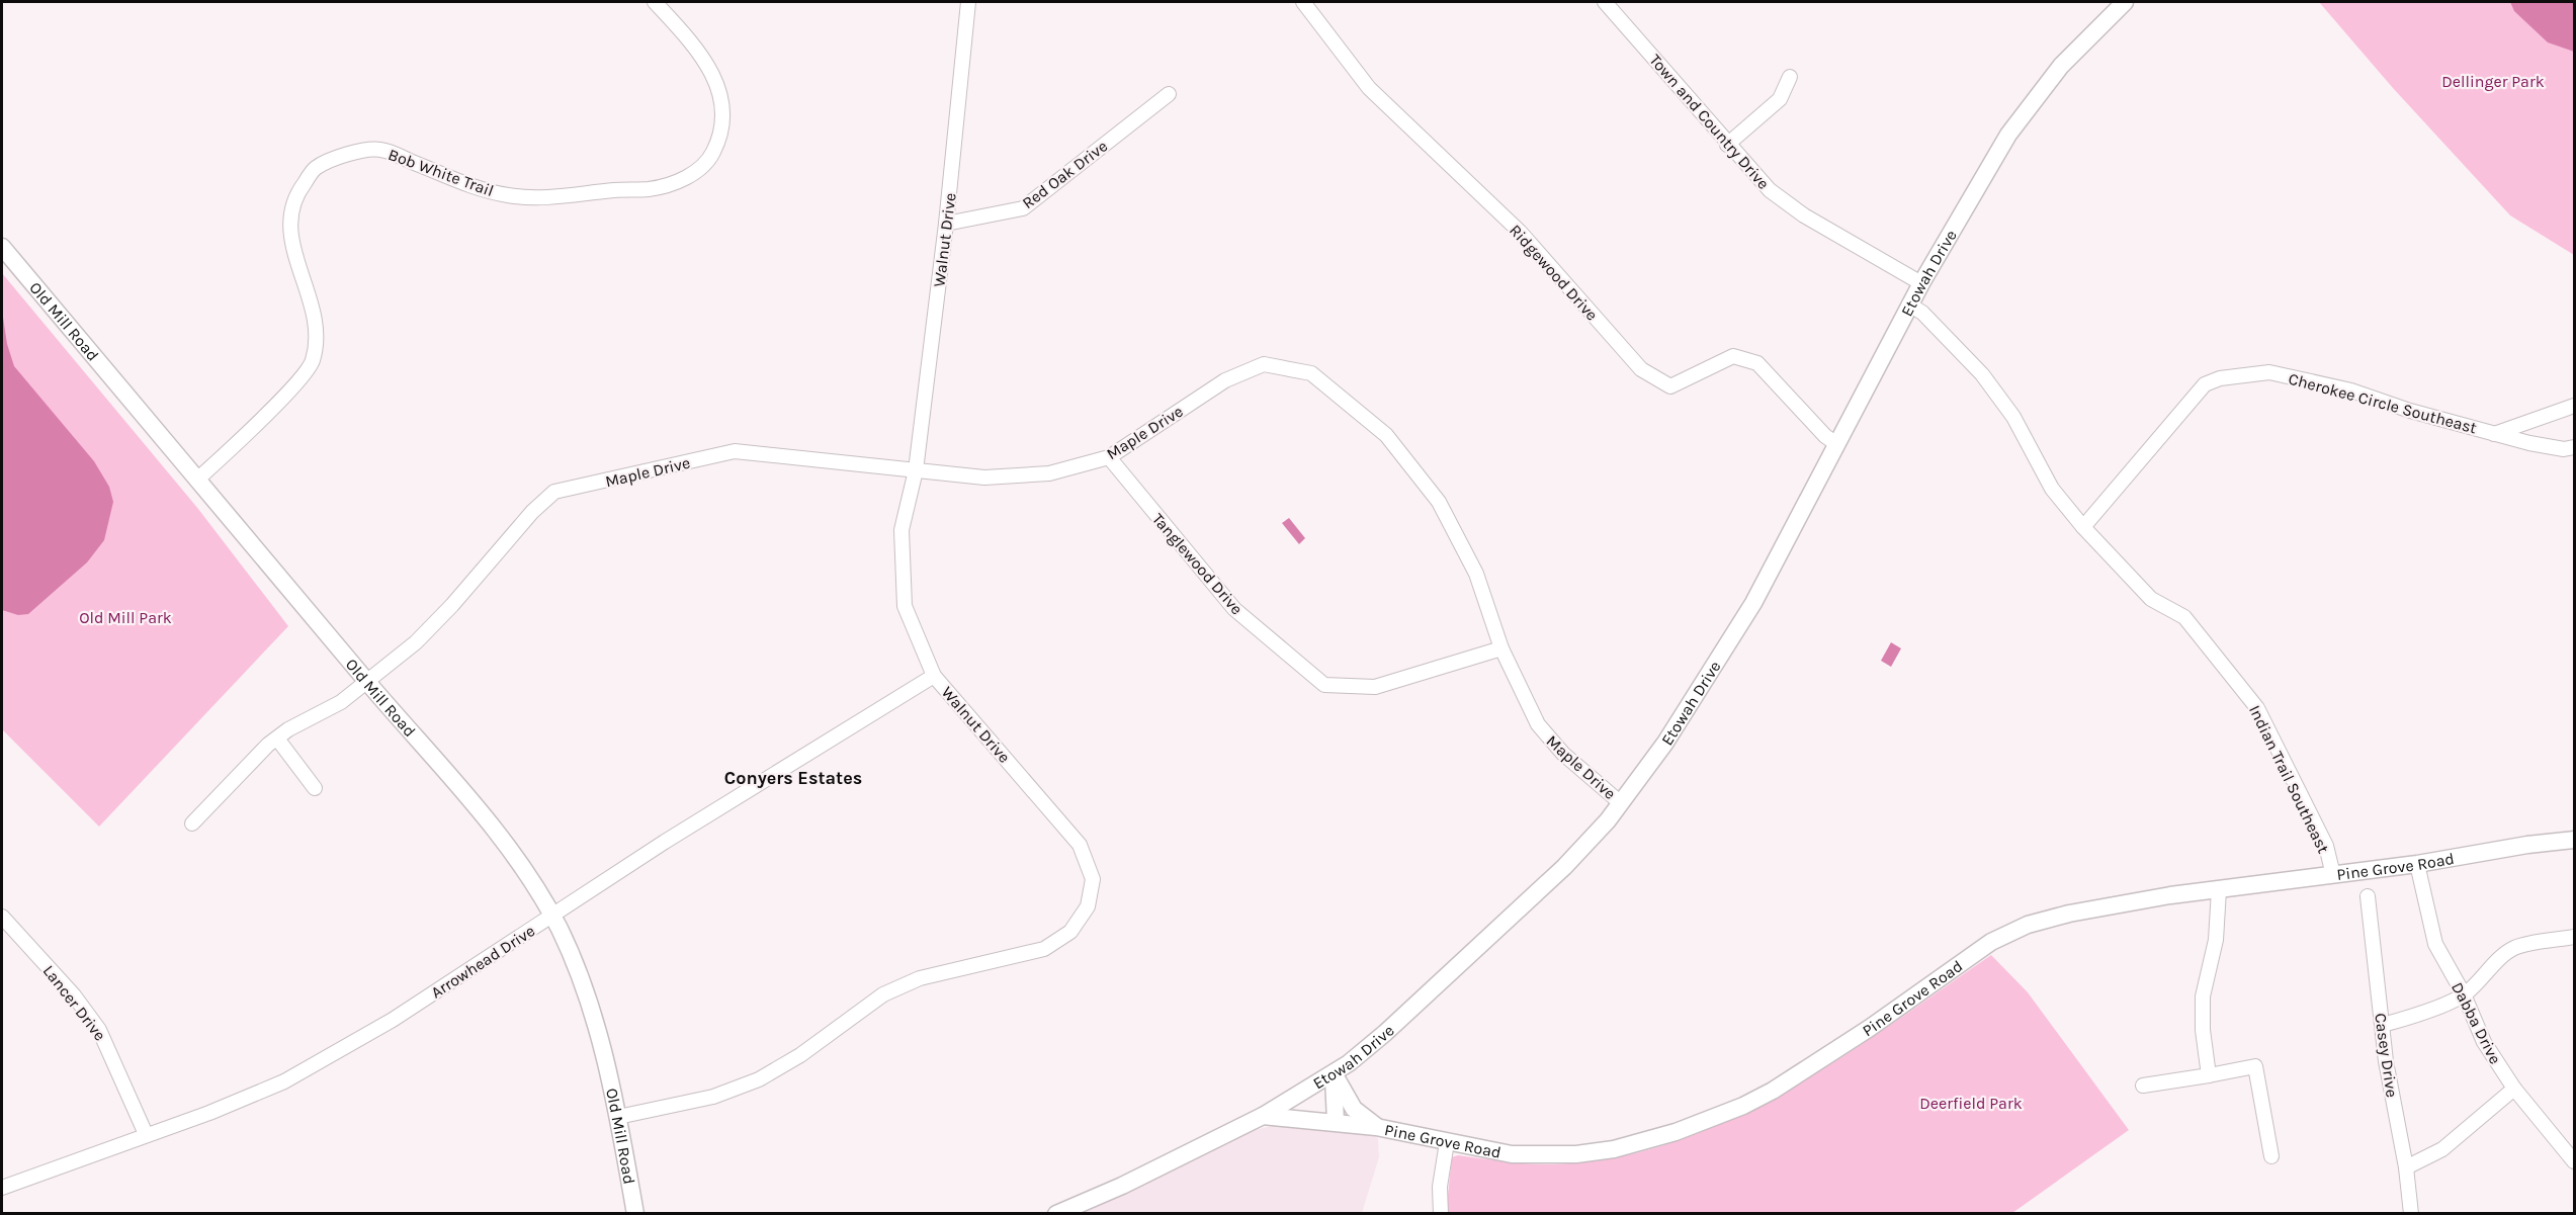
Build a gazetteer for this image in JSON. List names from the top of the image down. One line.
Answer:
{"streets":{"street":["Town and Country Drive","Bob White Trail","Red Oak Drive","Walnut Drive","Ridgewood Drive","Etowah Drive","Old Mill Road","Cherokee Circle Southeast","Maple Drive","Tanglewood Drive","Indian Trail Southeast","Pine Grove Road","Arrowhead Drive","Lancer Drive","Dabba Drive","Casey Drive"]},"crossings":[["Town and Country Drive","Etowah Drive"],["Bob White Trail","Old Mill Road"],["Red Oak Drive","Walnut Drive"],["Walnut Drive","Old Mill Road"],["Walnut Drive","Maple Drive"],["Walnut Drive","Arrowhead Drive"],["Ridgewood Drive","Etowah Drive"],["Etowah Drive","Maple Drive"],["Etowah Drive","Indian Trail Southeast"],["Etowah Drive","Pine Grove Road"],["Old Mill Road","Maple Drive"],["Old Mill Road","Arrowhead Drive"],["Cherokee Circle Southeast","Indian Trail Southeast"],["Maple Drive","Tanglewood Drive"],["Indian Trail Southeast","Pine Grove Road"],["Pine Grove Road","Dabba Drive"],["Arrowhead Drive","Lancer Drive"]],"districts":["Conyers Estates"],"parks":["Dellinger Park","Old Mill Park","Deerfield Park"]}
